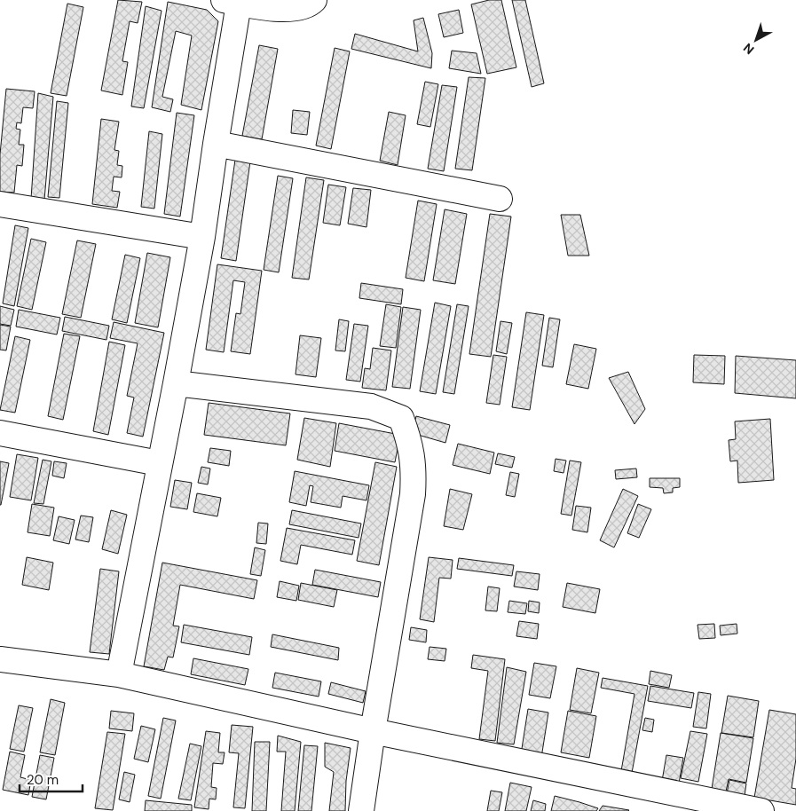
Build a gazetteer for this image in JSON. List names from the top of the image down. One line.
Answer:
{"scale_bar":"20 m","north":"bottom left"}
